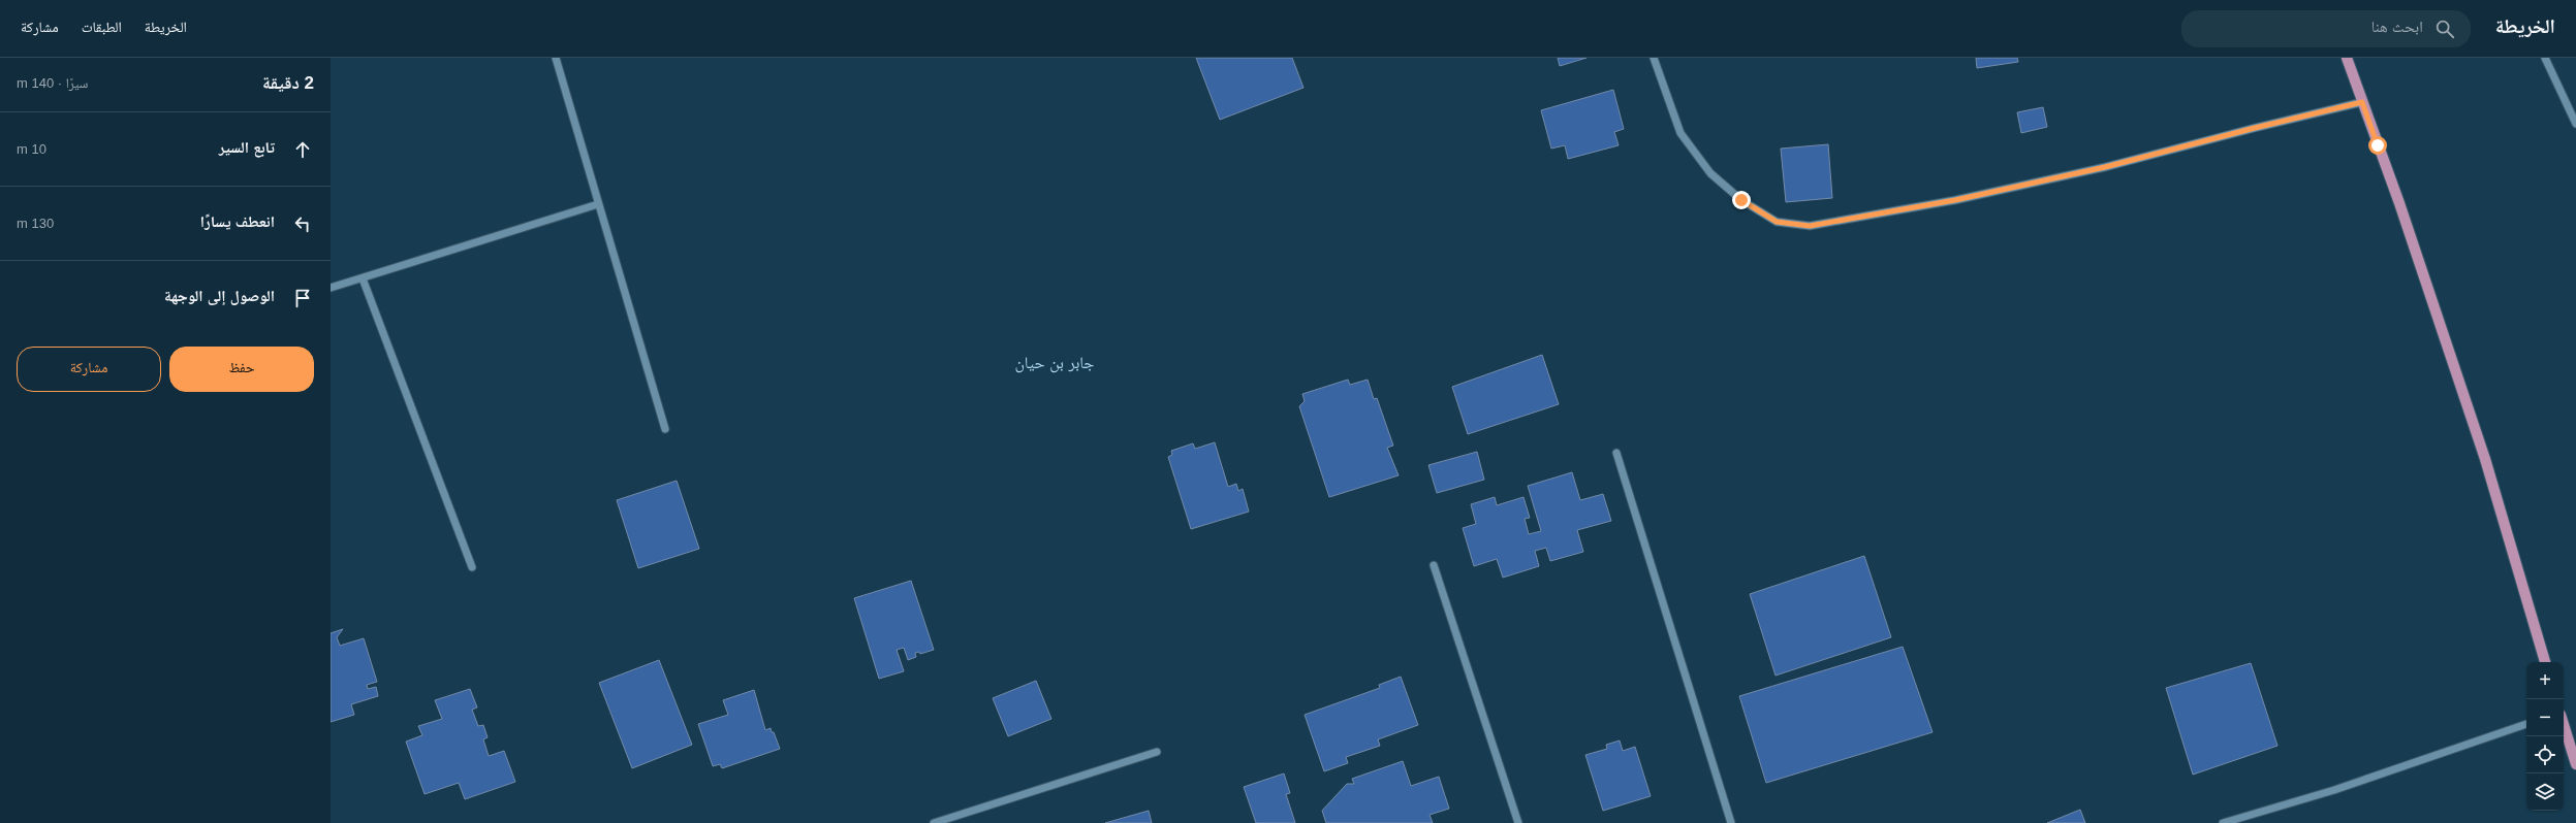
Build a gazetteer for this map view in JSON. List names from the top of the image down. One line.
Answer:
{"districts":["جابر بن حيان"],"page":{"header":"الخريطة","search":"ابحث هنا","nav":["الخريطة","الطبقات","مشاركة"],"heading":["2 دقيقة","سيرًا · 140 m"],"list":[["تابع السير","10 m"],["انعطف يسارًا","130 m"],"الوصول إلى الوجهة"],"buttons":["حفظ","مشاركة"],"map_buttons":["+","−"]}}
